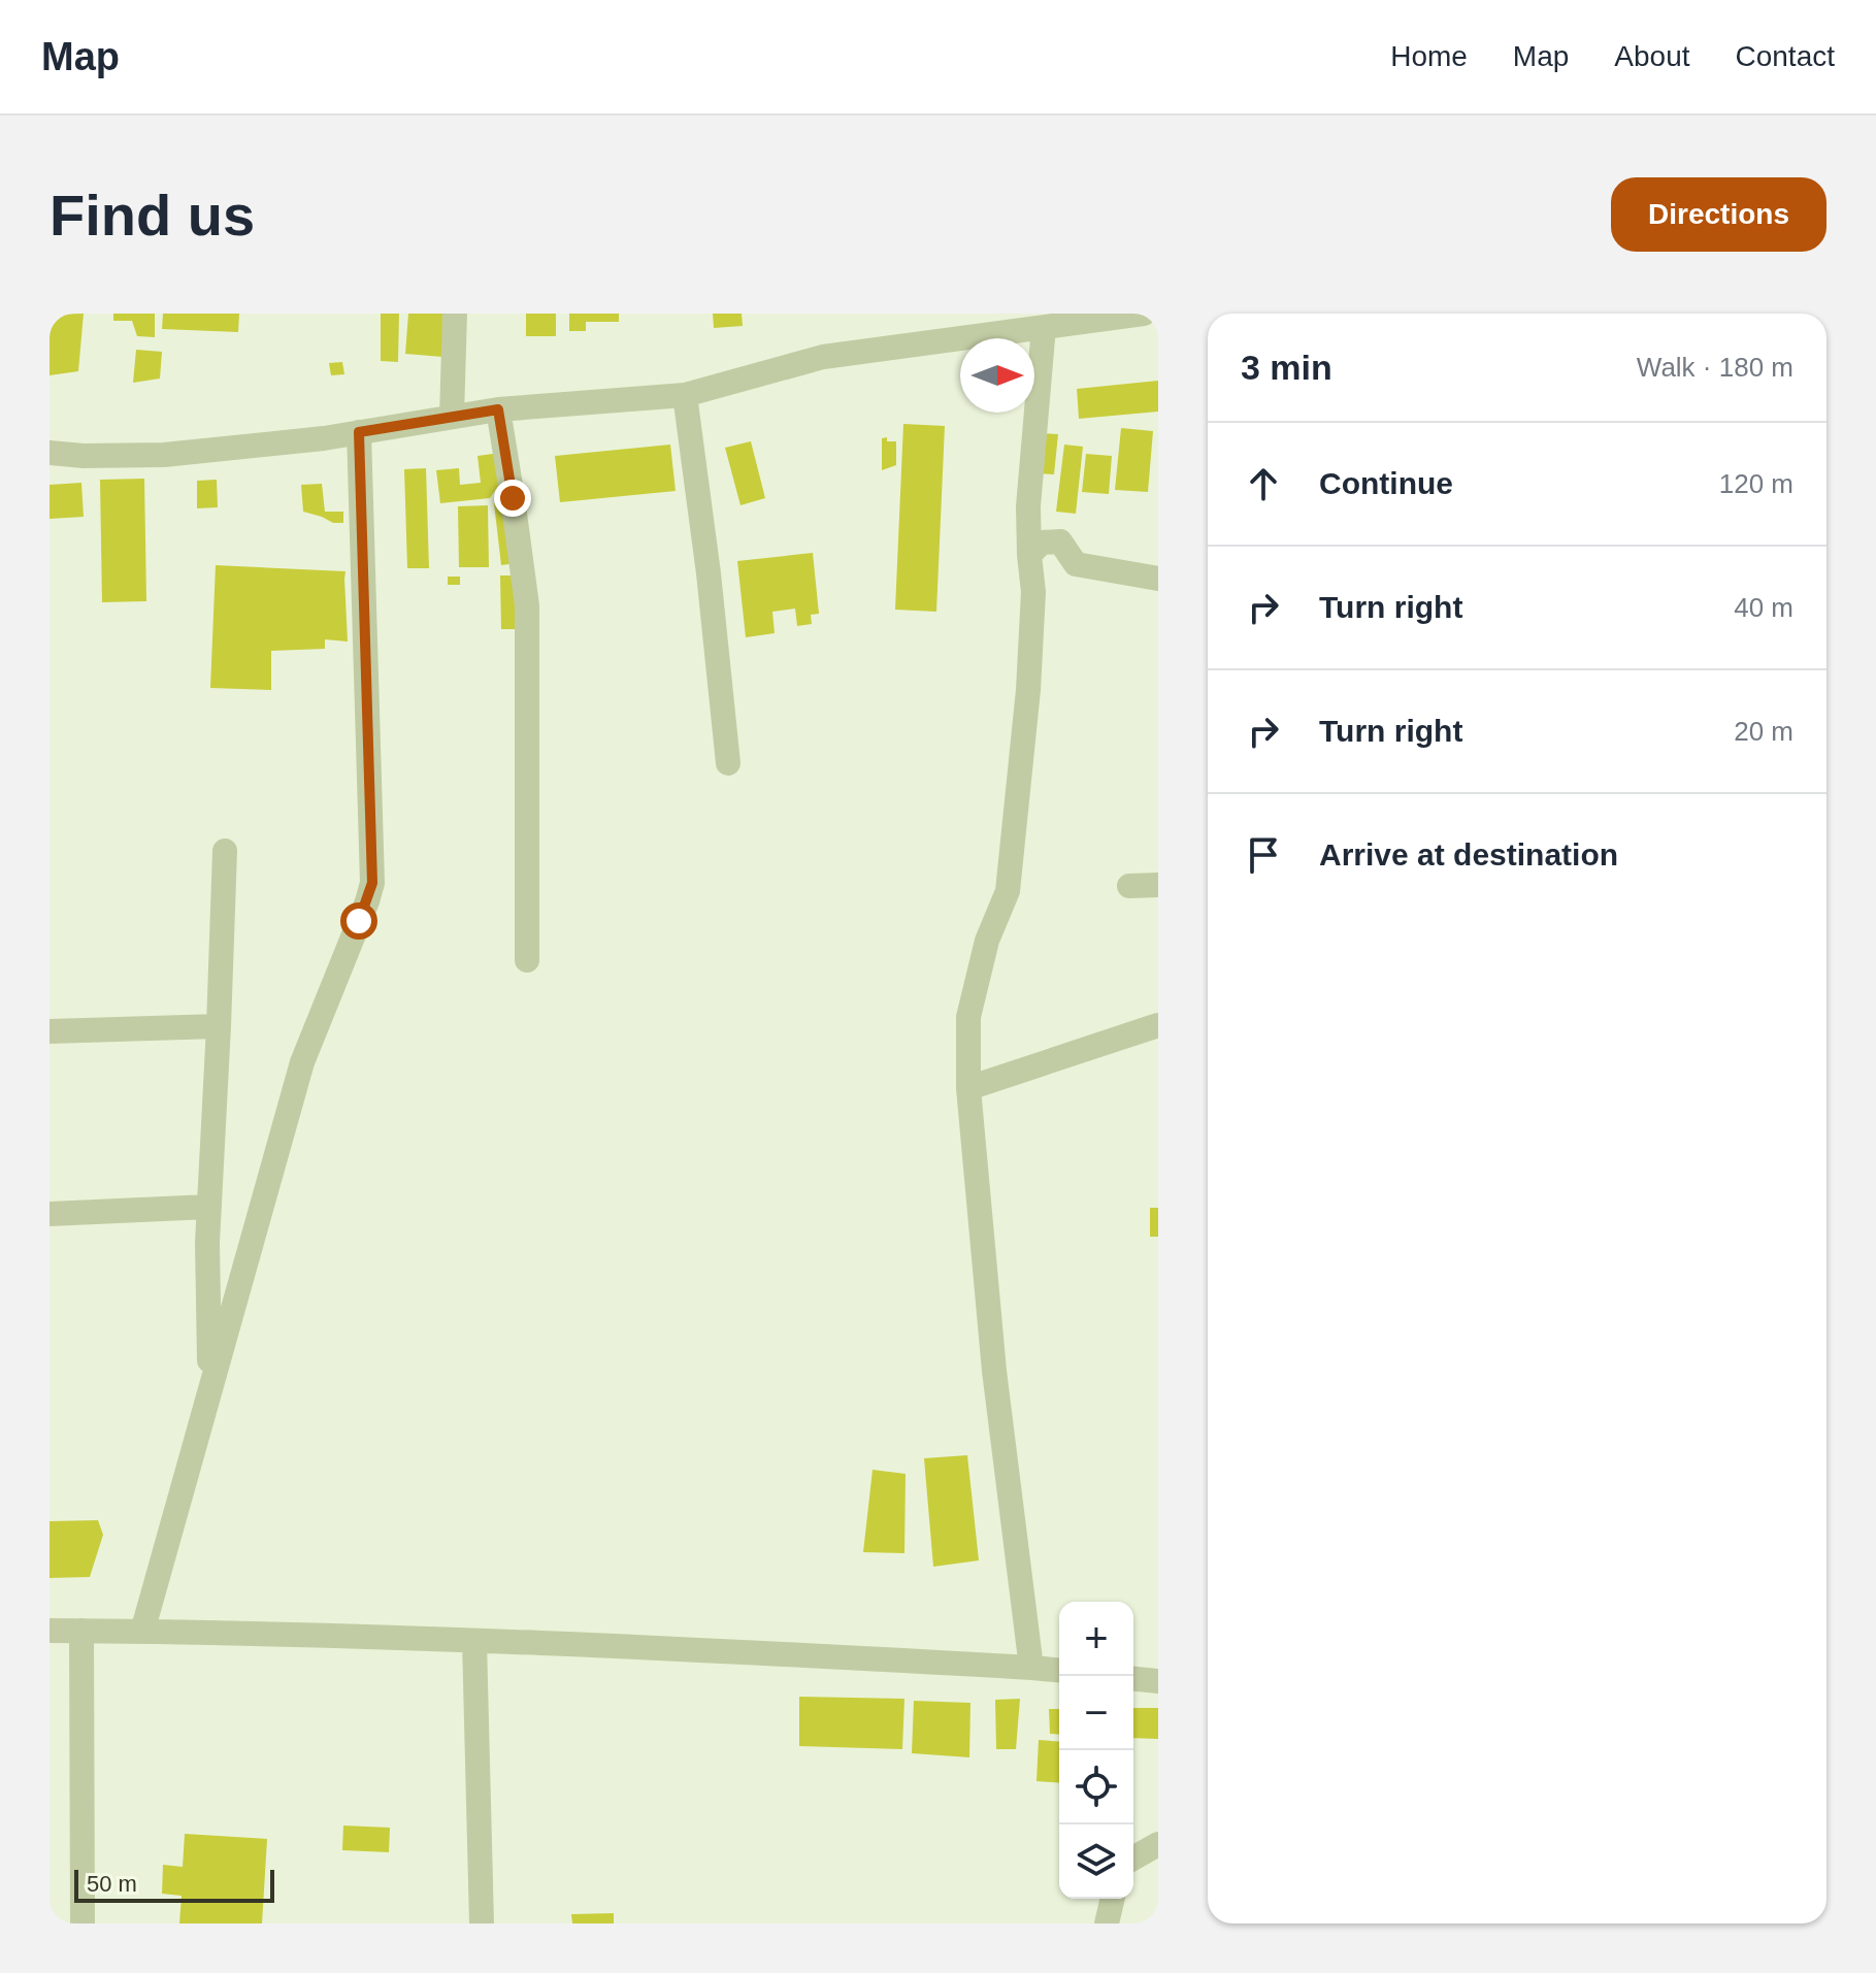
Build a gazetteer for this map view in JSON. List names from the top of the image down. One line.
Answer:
{"scale_bar":"50 m","north":"right","page":{"header":"Map","nav":["Home","Map","About","Contact"],"buttons":"Directions","title":"Find us","heading":["3 min","Walk · 180 m"],"list":[["Continue","120 m"],["Turn right","40 m"],["Turn right","20 m"],"Arrive at destination"],"map_buttons":["+","−"],"scale":"50 m"}}
